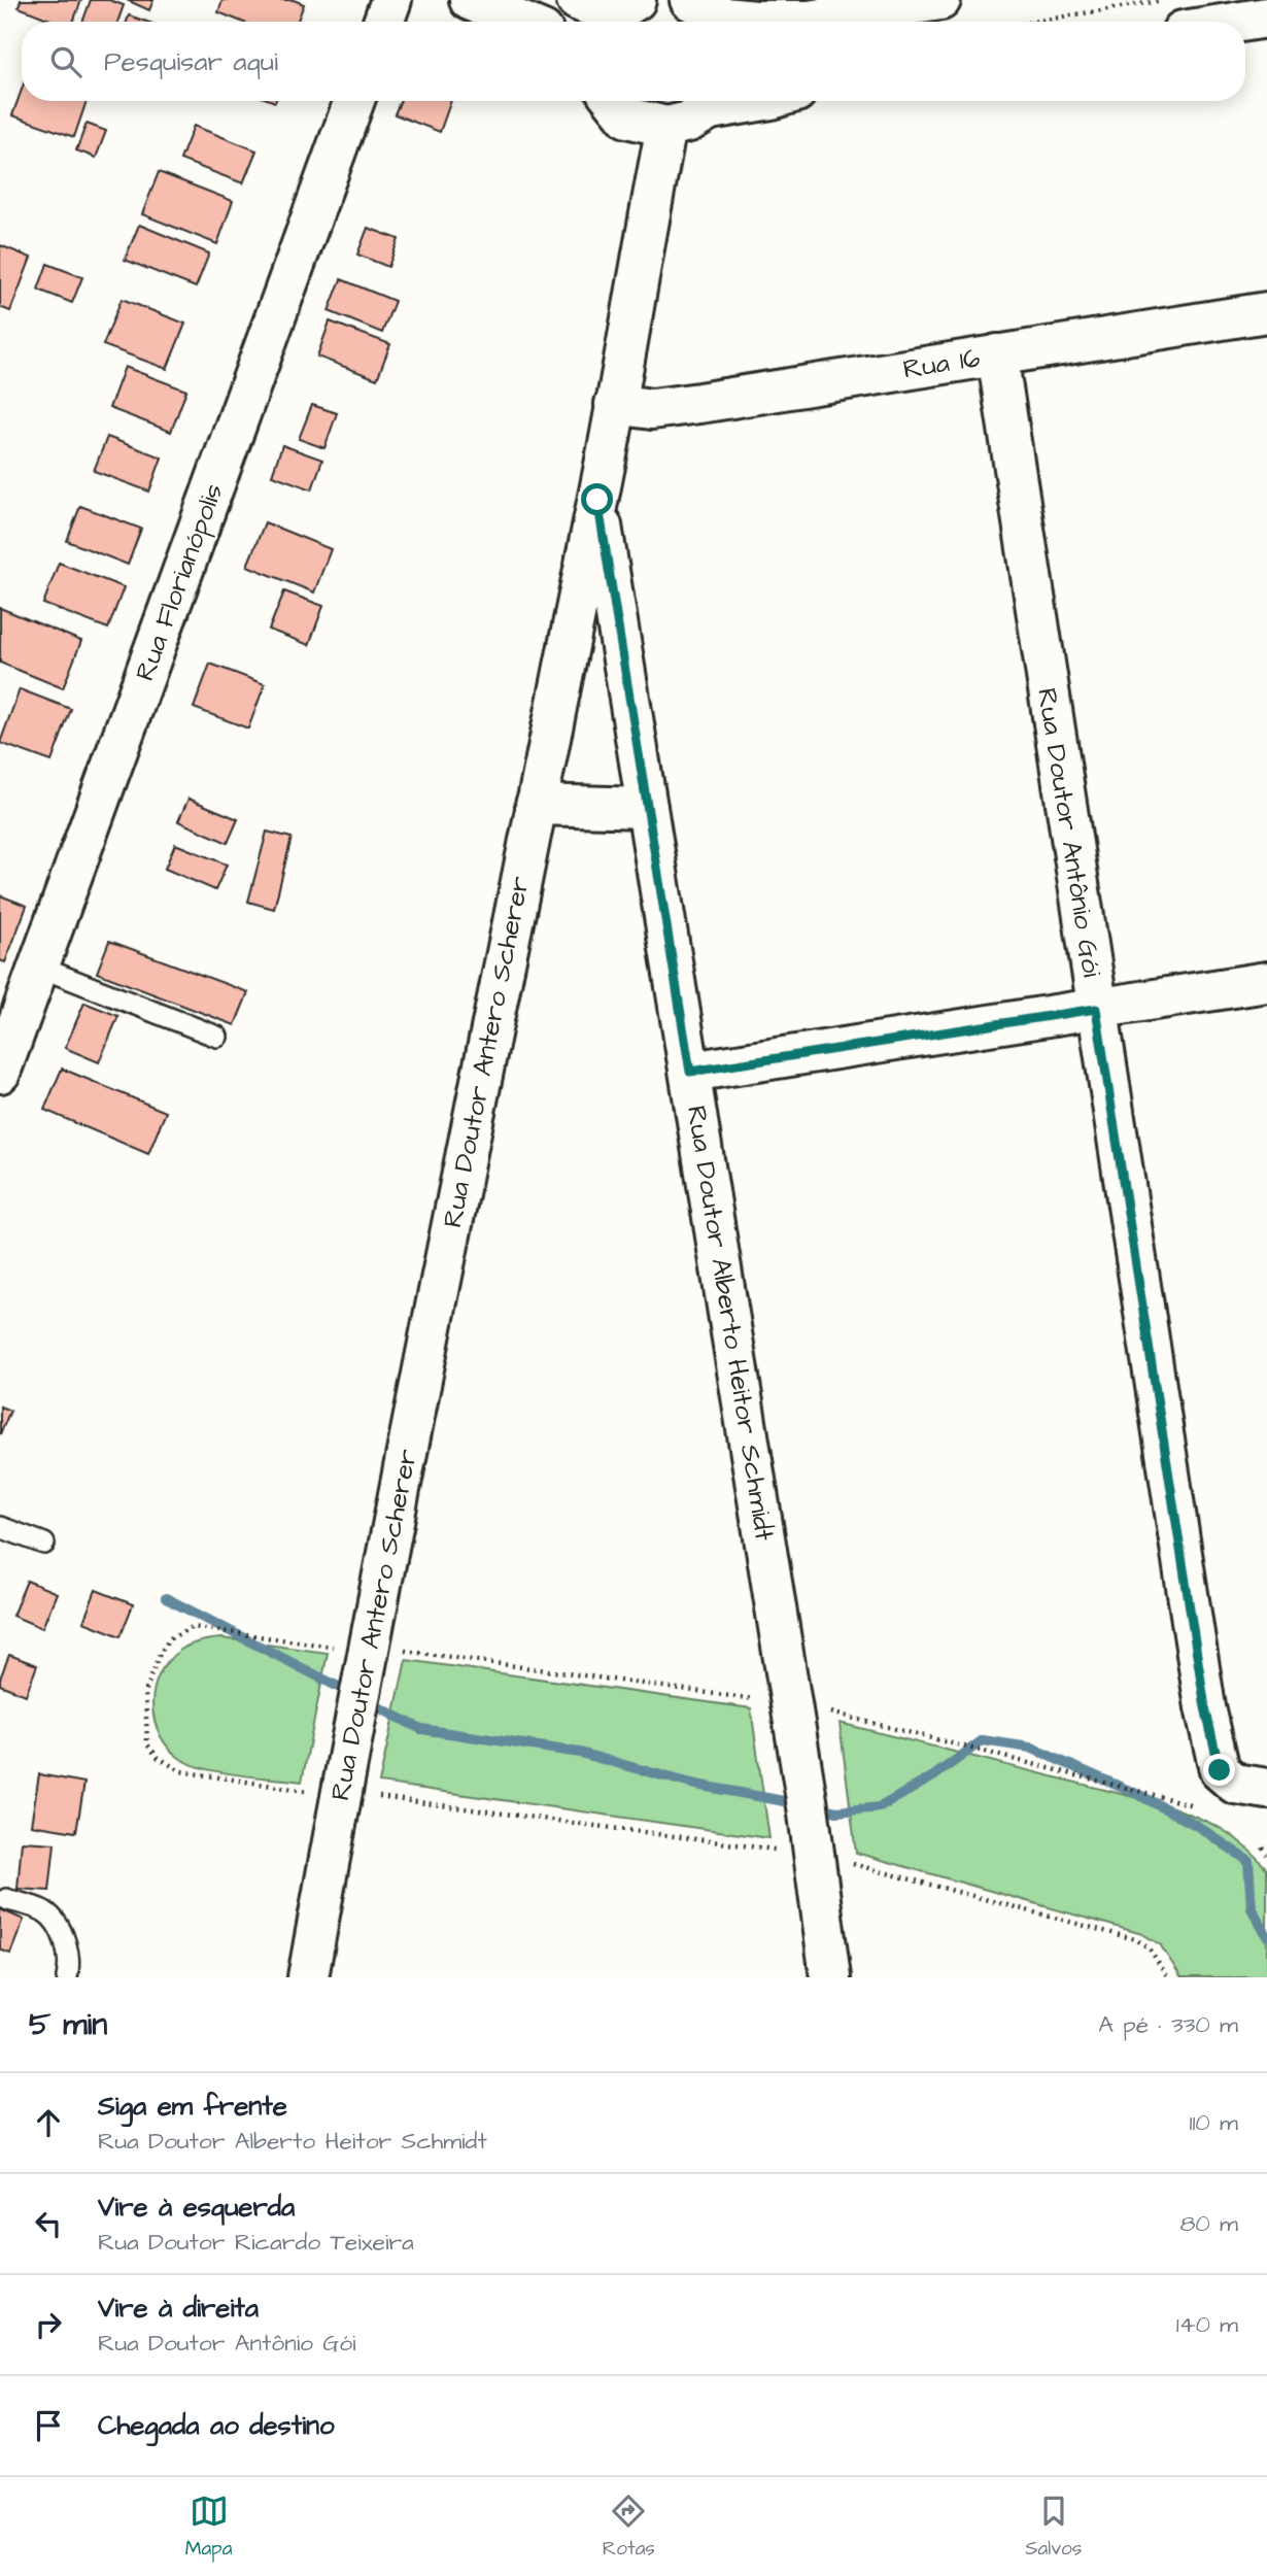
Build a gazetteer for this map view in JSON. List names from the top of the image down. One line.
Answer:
{"streets":{"street":["Rua 16","Rua Florianópolis","Rua Doutor Antônio Gói","Rua Doutor Antero Scherer","Rua Doutor Alberto Heitor Schmidt"]},"crossings":[["Rua 16","Rua Doutor Antônio Gói"],["Rua 16","Rua Doutor Antero Scherer"],["Rua Doutor Antero Scherer","Rua Doutor Alberto Heitor Schmidt"]],"page":{"search":"Pesquisar aqui","heading":["5 min","A pé · 330 m"],"list":[["Siga em frente","Rua Doutor Alberto Heitor Schmidt","110 m"],["Vire à esquerda","Rua Doutor Ricardo Teixeira","80 m"],["Vire à direita","Rua Doutor Antônio Gói","140 m"],"Chegada ao destino"],"nav":["Mapa","Rotas","Salvos"]}}
